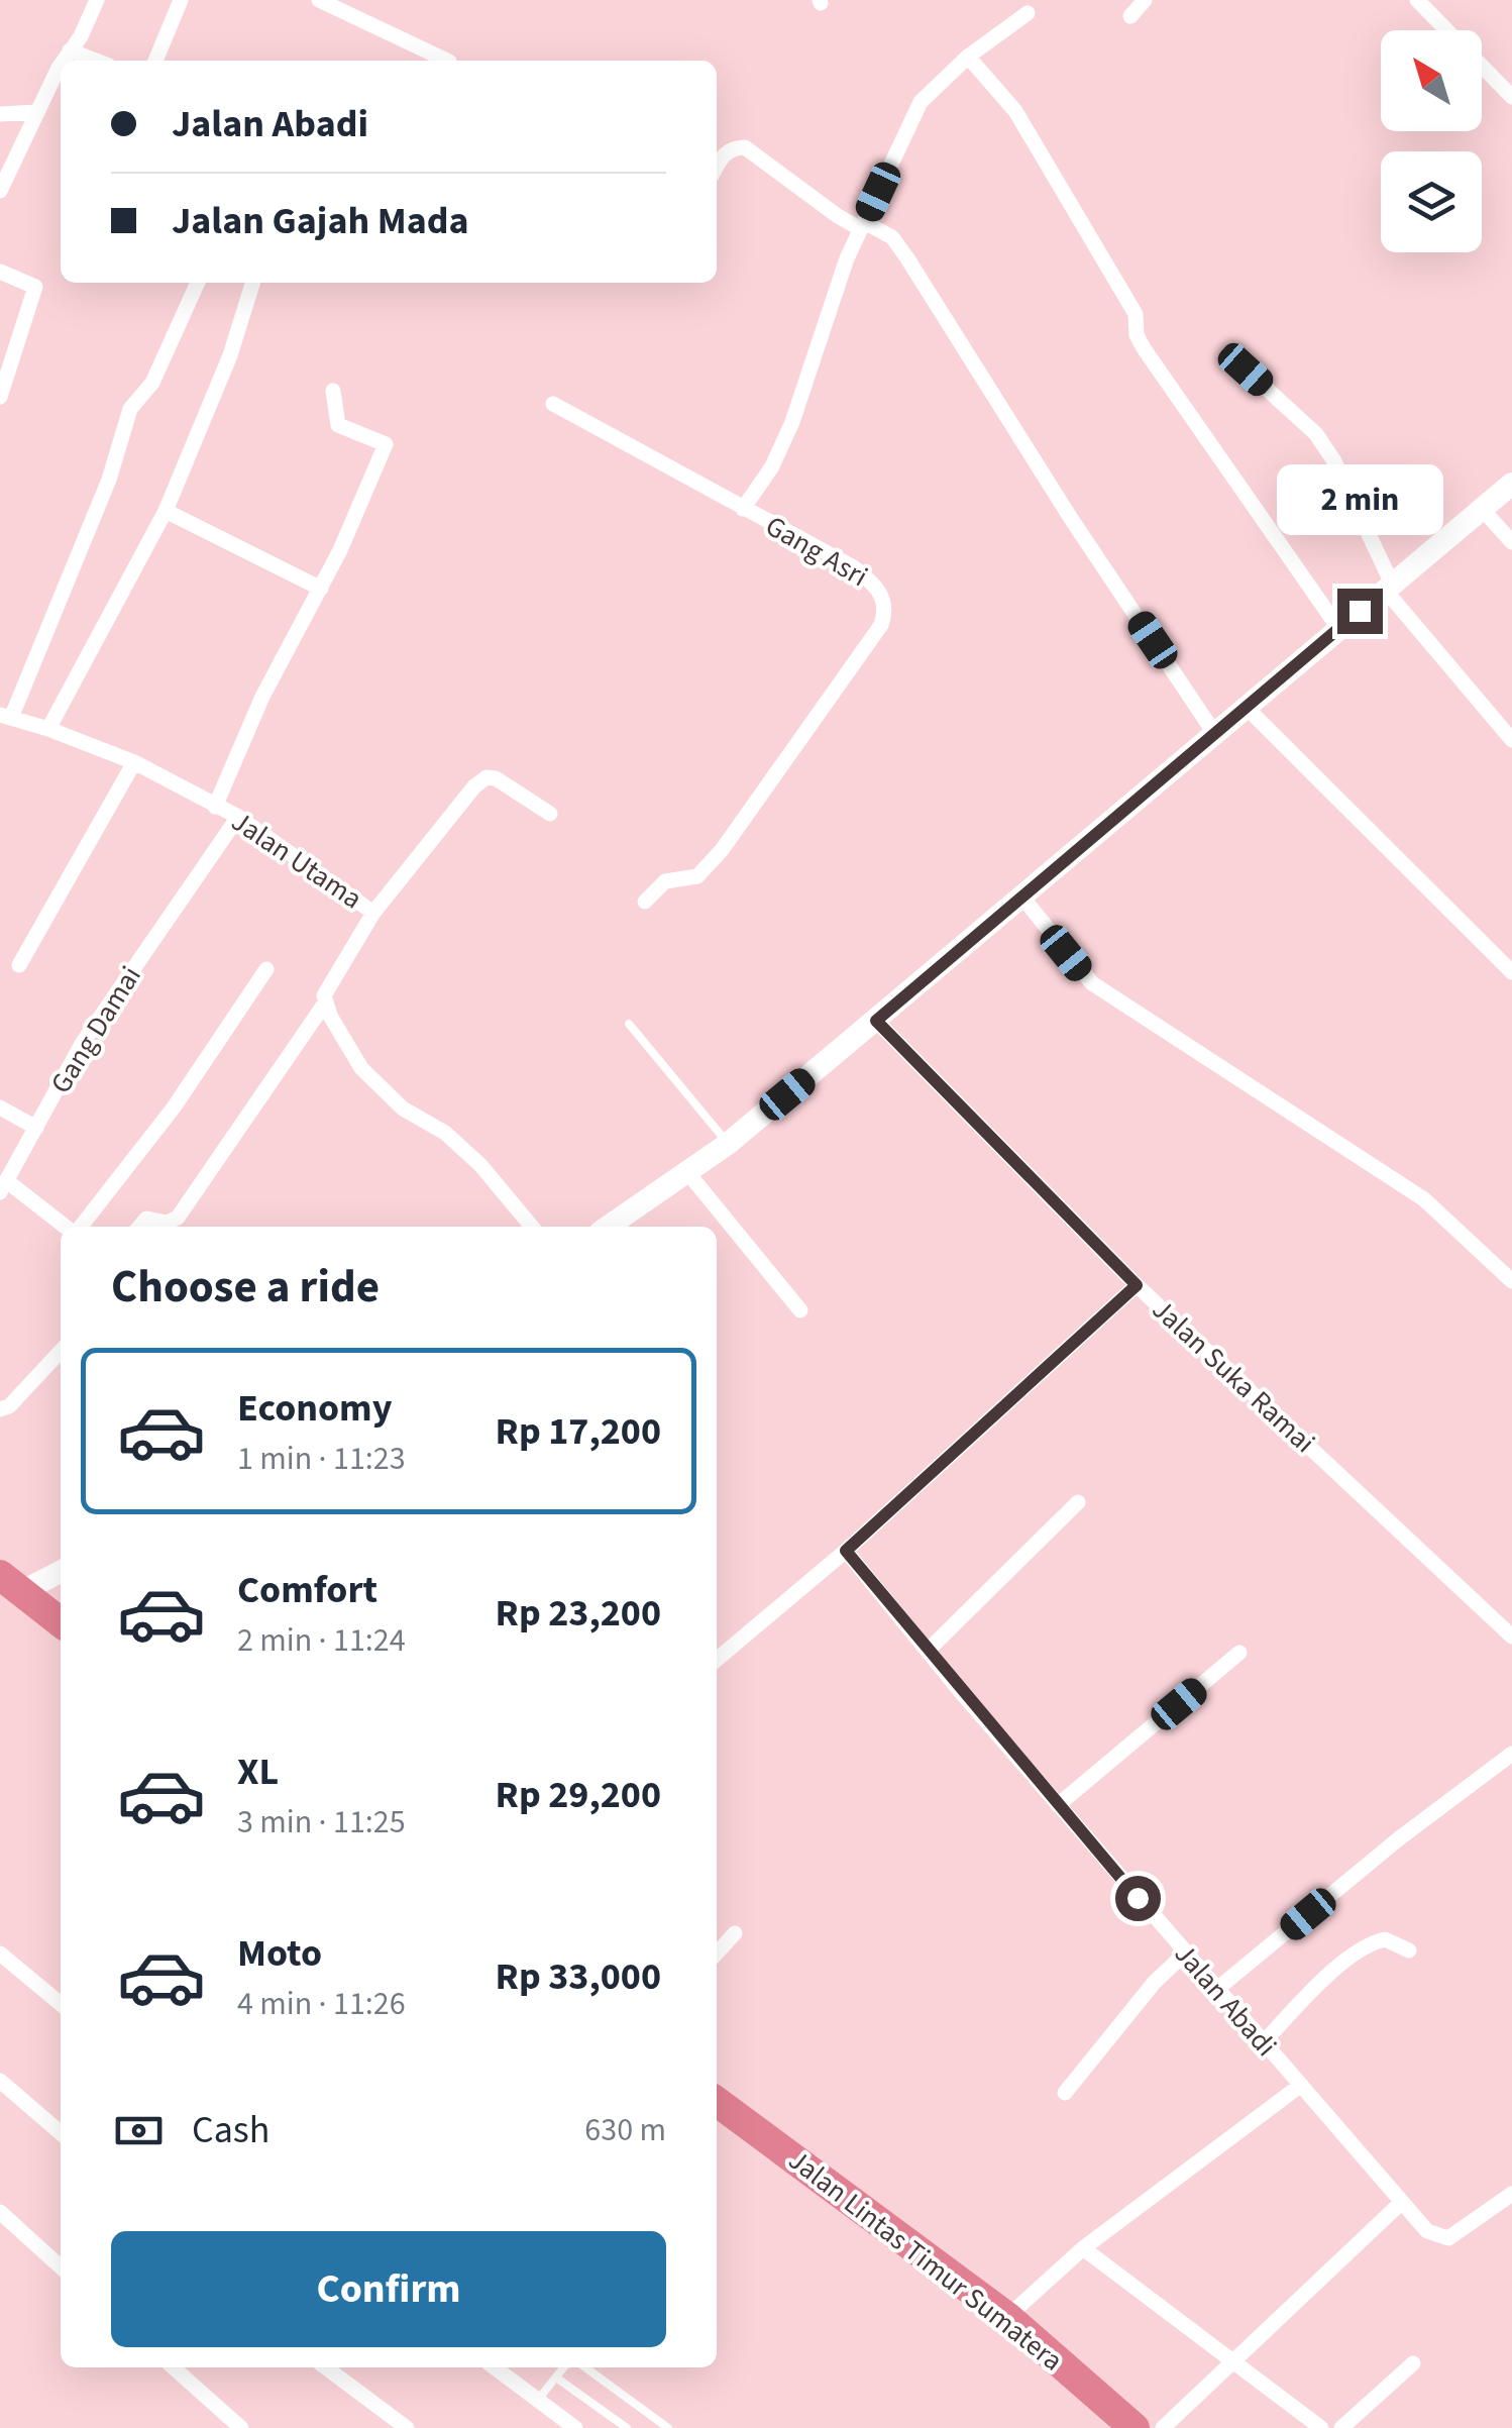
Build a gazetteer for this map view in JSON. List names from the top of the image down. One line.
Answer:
{"streets":{"highway":["Jalan Lintas Timur Sumatera"],"street":["Gang Asri","Jalan Utama","Gang Damai","Jalan Suka Ramai","Jalan Abadi"]},"crossings":[["Jalan Utama","Gang Damai"]],"north":"top left","page":{"banner":["Jalan Abadi","Jalan Gajah Mada"],"bubble":"2 min","heading":"Choose a ride","list":[{"name":"Economy","note":"1 min · 11:23","value":"Rp 17,200"},{"name":"Comfort","note":"2 min · 11:24","value":"Rp 23,200"},{"name":"XL","note":"3 min · 11:25","value":"Rp 29,200"},{"name":"Moto","note":"4 min · 11:26","value":"Rp 33,000"}],"pay":["Cash","630 m"],"buttons":"Confirm"}}
